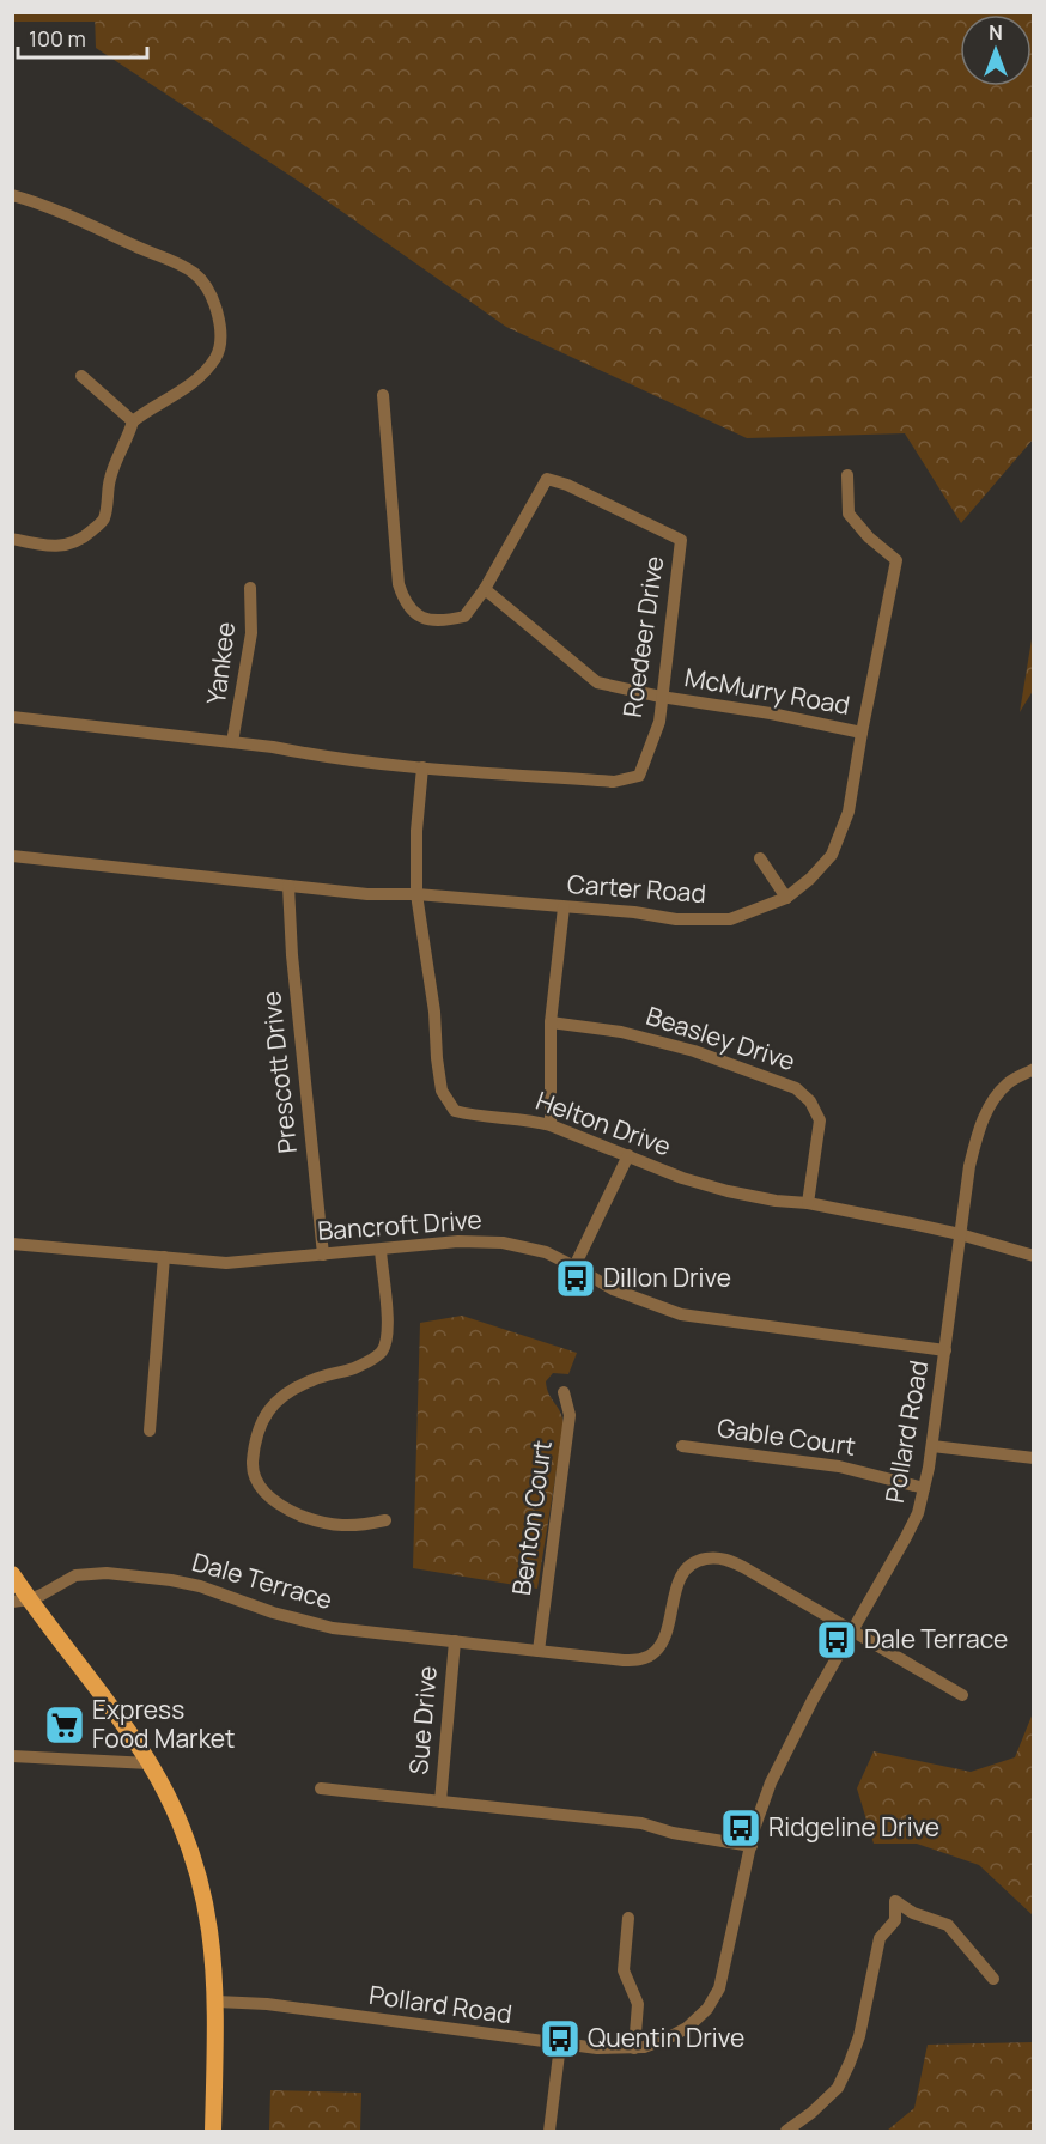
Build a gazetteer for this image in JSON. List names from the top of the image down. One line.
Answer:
{"streets":{"street":["Roedeer Drive","Yankee","McMurry Road","Carter Road","Beasley Drive","Prescott Drive","Helton Drive","Bancroft Drive","Pollard Road","Gable Court","Benton Court","Dale Terrace","Sue Drive"]},"crossings":[["Roedeer Drive","Yankee"],["Roedeer Drive","McMurry Road"],["Roedeer Drive","Helton Drive"],["McMurry Road","Carter Road"],["Carter Road","Prescott Drive"],["Carter Road","Helton Drive"],["Beasley Drive","Helton Drive"],["Prescott Drive","Bancroft Drive"],["Helton Drive","Pollard Road"],["Bancroft Drive","Pollard Road"],["Pollard Road","Gable Court"],["Pollard Road","Dale Terrace"],["Benton Court","Dale Terrace"],["Dale Terrace","Sue Drive"]],"places":{"bus stop":["Dillon Drive","Dale Terrace","Ridgeline Drive","Quentin Drive"],"supermarket":["Express Food Market"]},"scale_bar":"100 m","north":"top"}
